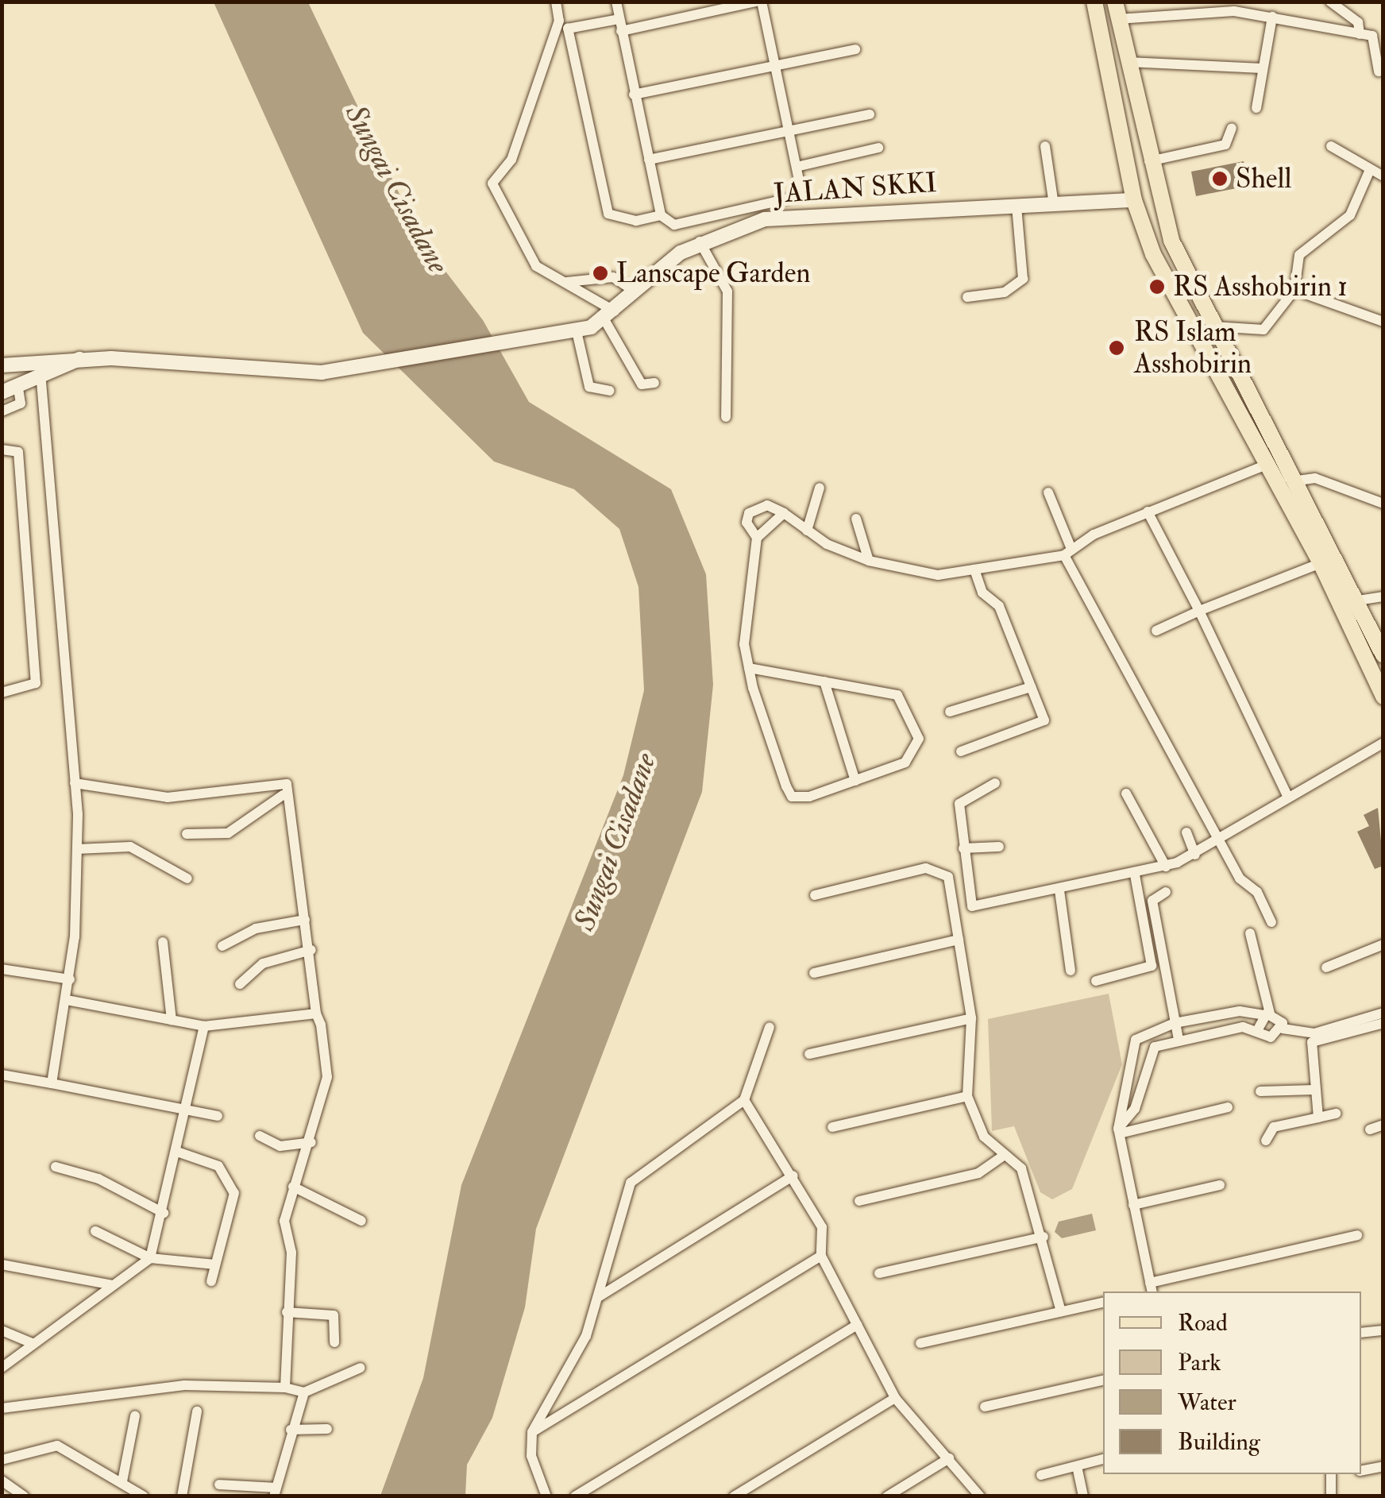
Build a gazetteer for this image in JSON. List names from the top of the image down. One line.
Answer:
{"streets":{"main road":["JALAN SKKI"]},"water":["Sungai Cisadane"],"places":["Shell","Lanscape Garden","RS Asshobirin 1","RS Islam Asshobirin"],"legend":["Road","Park","Water","Building"]}
